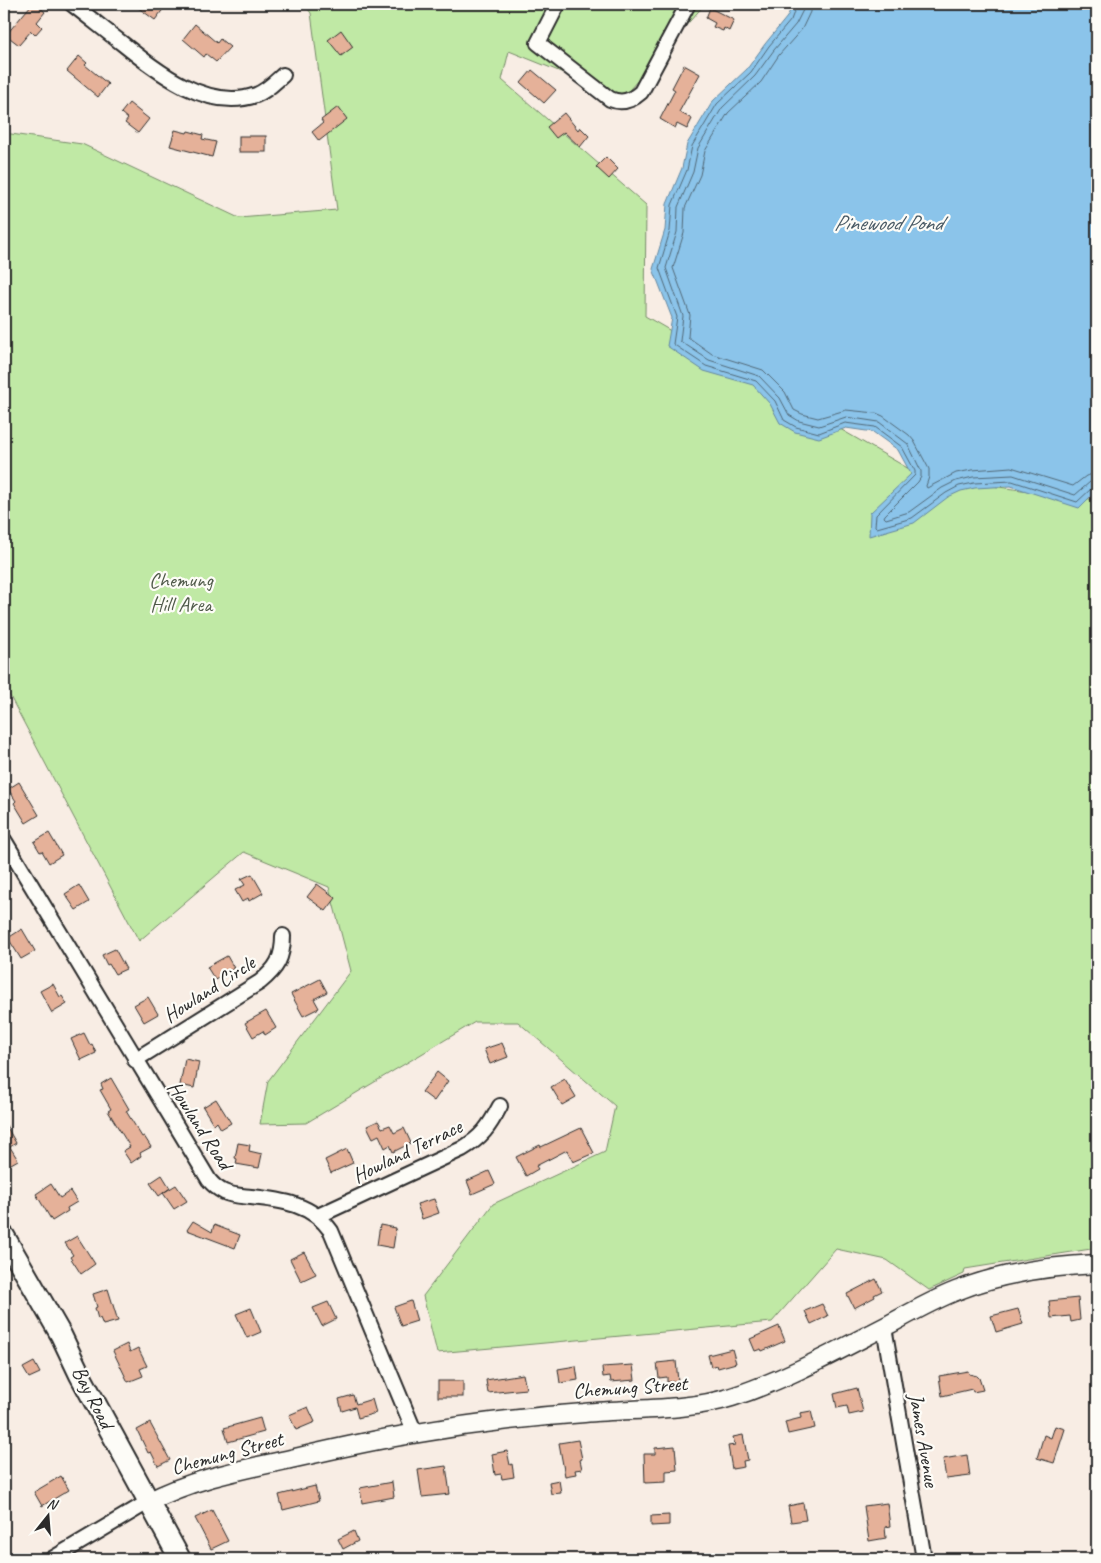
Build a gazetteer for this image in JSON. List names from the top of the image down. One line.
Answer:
{"streets":{"main road":["Bay Road"],"street":["Howland Circle","Howland Road","Howland Terrace","Chemung Street","James Avenue"]},"crossings":[["Howland Circle","Howland Road"],["Howland Road","Howland Terrace"],["Howland Road","Chemung Street"],["Chemung Street","Bay Road"],["Chemung Street","James Avenue"]],"water":["Pinewood Pond"],"parks":["Chemung Hill Area"],"north":"top"}
